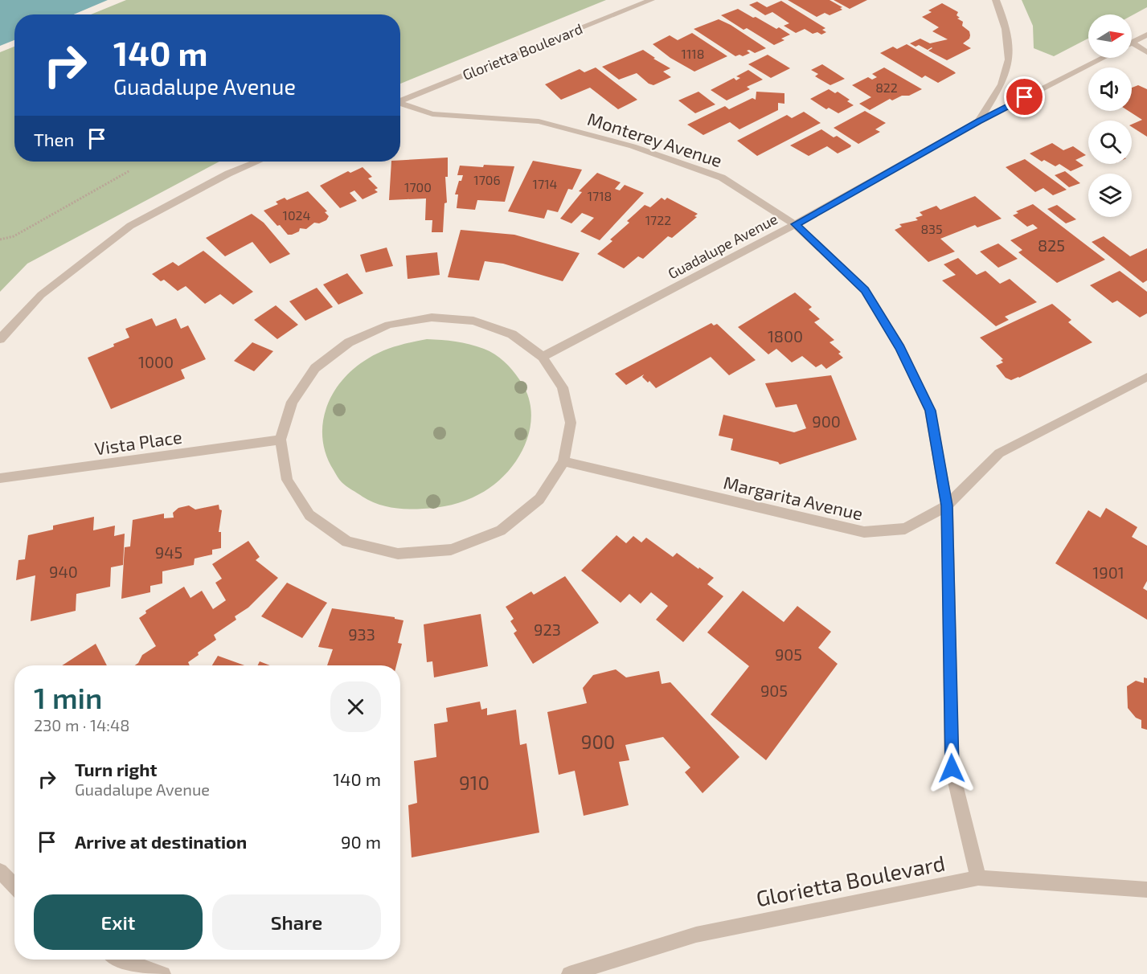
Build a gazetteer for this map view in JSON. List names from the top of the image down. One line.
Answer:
{"streets":{"street":["Glorietta Boulevard","Monterey Avenue","Guadalupe Avenue","Vista Place","Margarita Avenue"]},"crossings":[["Glorietta Boulevard","Monterey Avenue"],["Monterey Avenue","Guadalupe Avenue"],["Monterey Avenue","Margarita Avenue"]],"house_numbers":["1118","822","1706","1714","1700","1718","1024","1722","835","825","1800","1000","900","945","940","1901","923","933","905","905","900","910"],"north":"right","page":{"turn":["140 m","Guadalupe Avenue"],"then":"Then","heading":["1 min","230 m · 14:48"],"list":[{"name":"Turn right","note":"Guadalupe Avenue","value":"140 m"},{"name":"Arrive at destination","value":"90 m"}],"buttons":["Exit","Share"]}}
